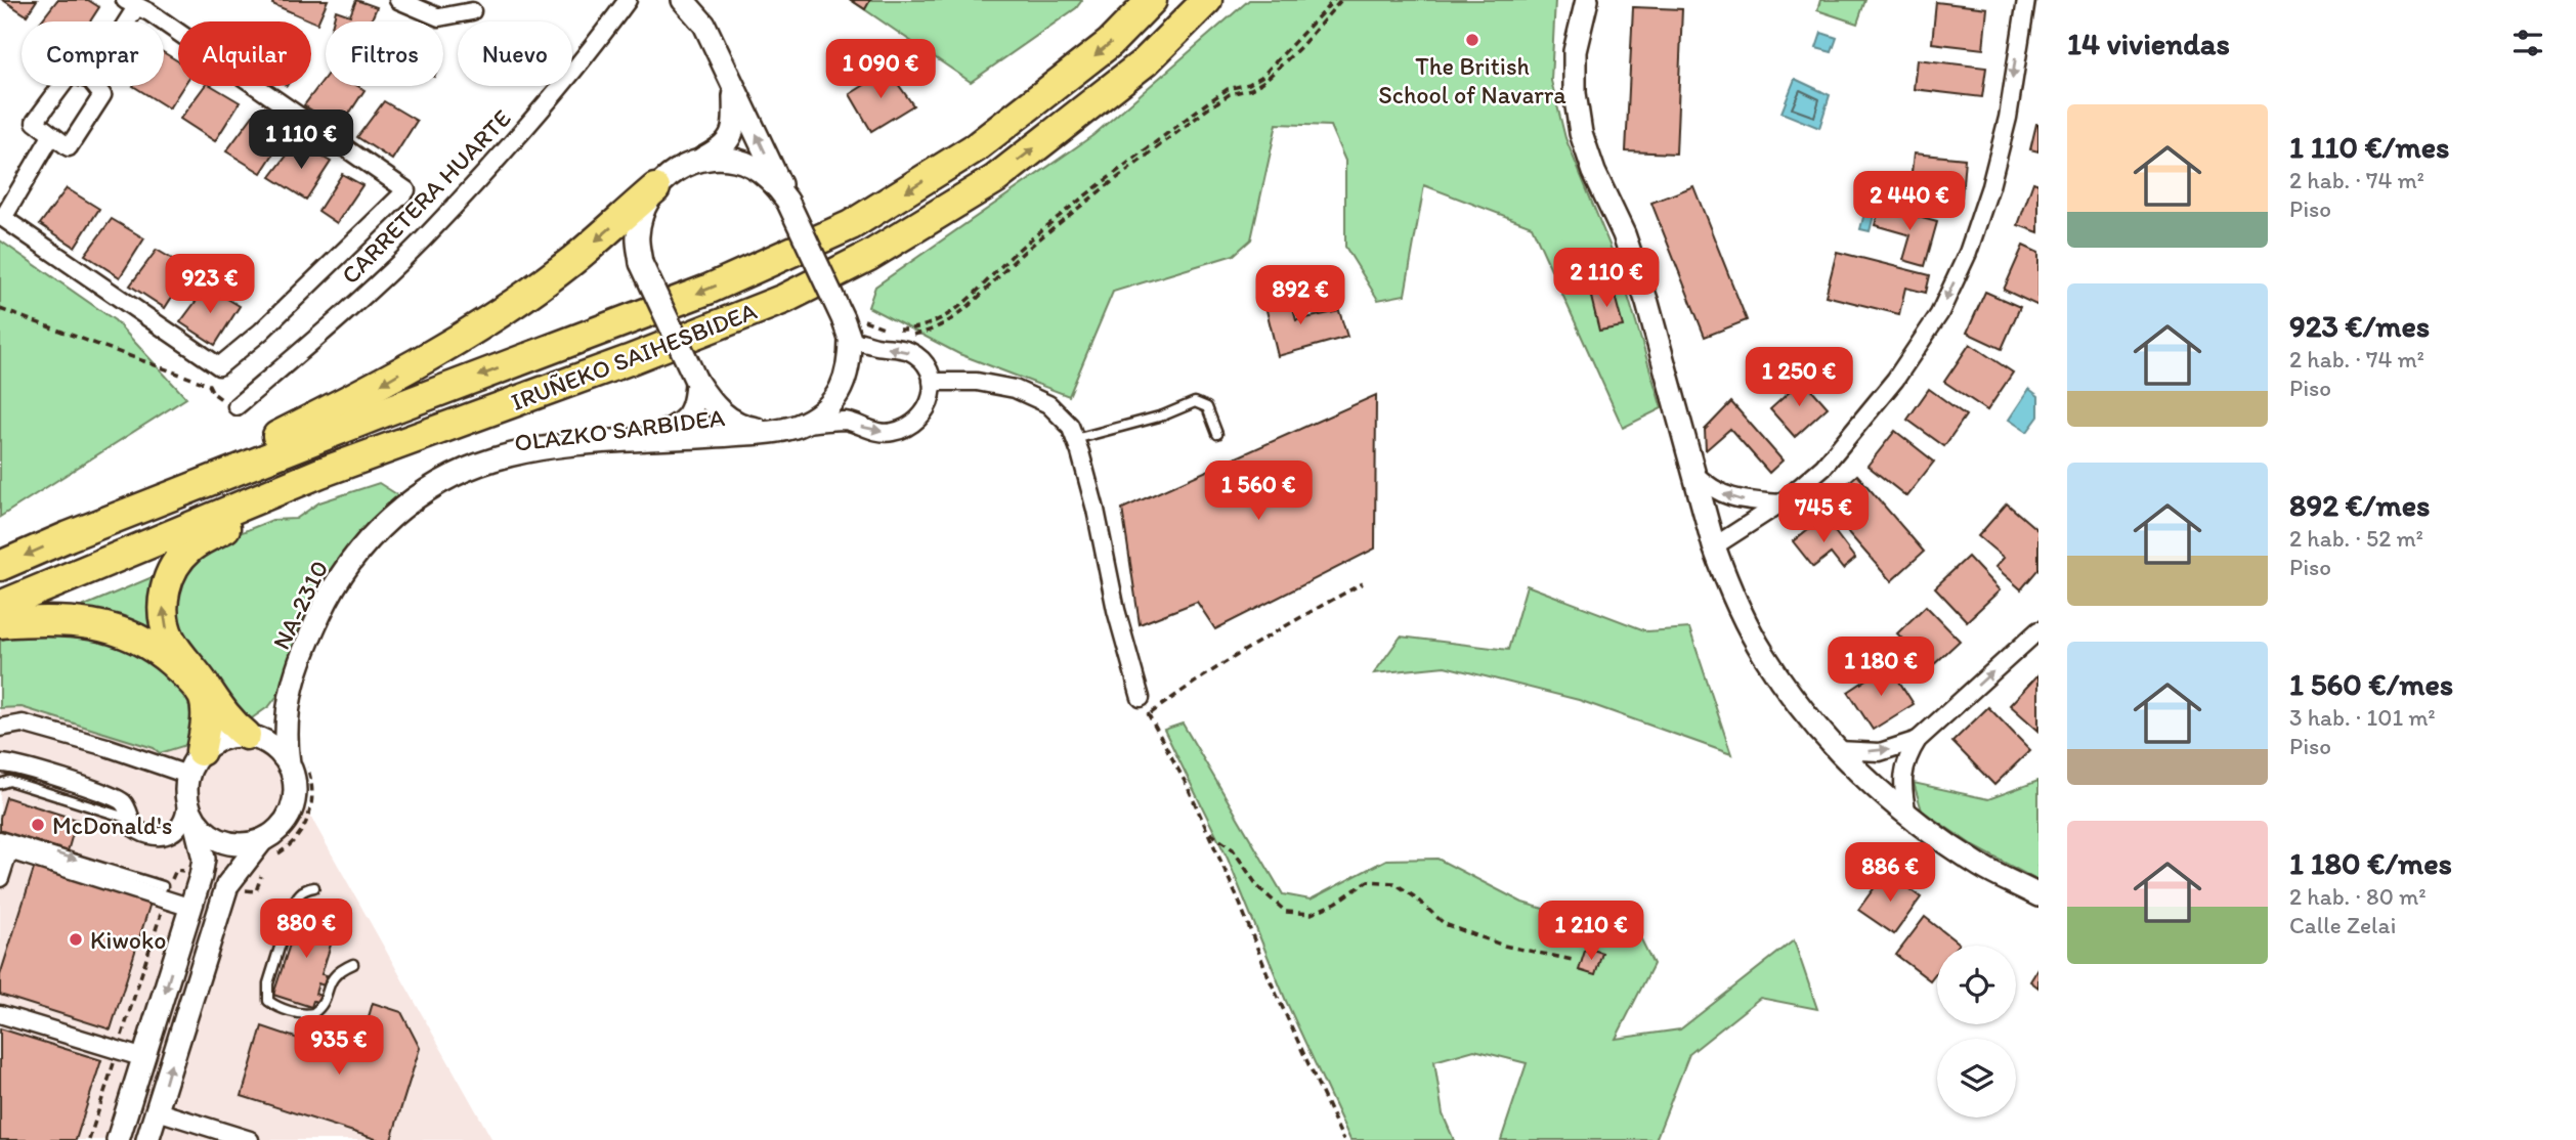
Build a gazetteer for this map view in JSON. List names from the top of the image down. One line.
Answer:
{"streets":{"highway":["IRUÑEKO SAIHESBIDEA"],"street":["CARRETERA HUARTE","NA-2310"]},"places":["The British School of Navarra","McDonald's","Kiwoko"],"page":{"heading":"14 viviendas","chip":["Comprar","Alquilar","Filtros","Nuevo"],"price":["1 090 €","1 110 €","2 440 €","2 110 €","923 €","892 €","1 250 €","1 560 €","745 €","1 180 €","886 €","880 €","1 210 €","935 €"],"list":[{"name":"1 110 €/mes","note":"2 hab. · 74 m² · Piso"},{"name":"923 €/mes","note":"2 hab. · 74 m² · Piso"},{"name":"892 €/mes","note":"2 hab. · 52 m² · Piso"},{"name":"1 560 €/mes","note":"3 hab. · 101 m² · Piso"},{"name":"1 180 €/mes","note":"2 hab. · 80 m² · Calle Zelai"}]}}
